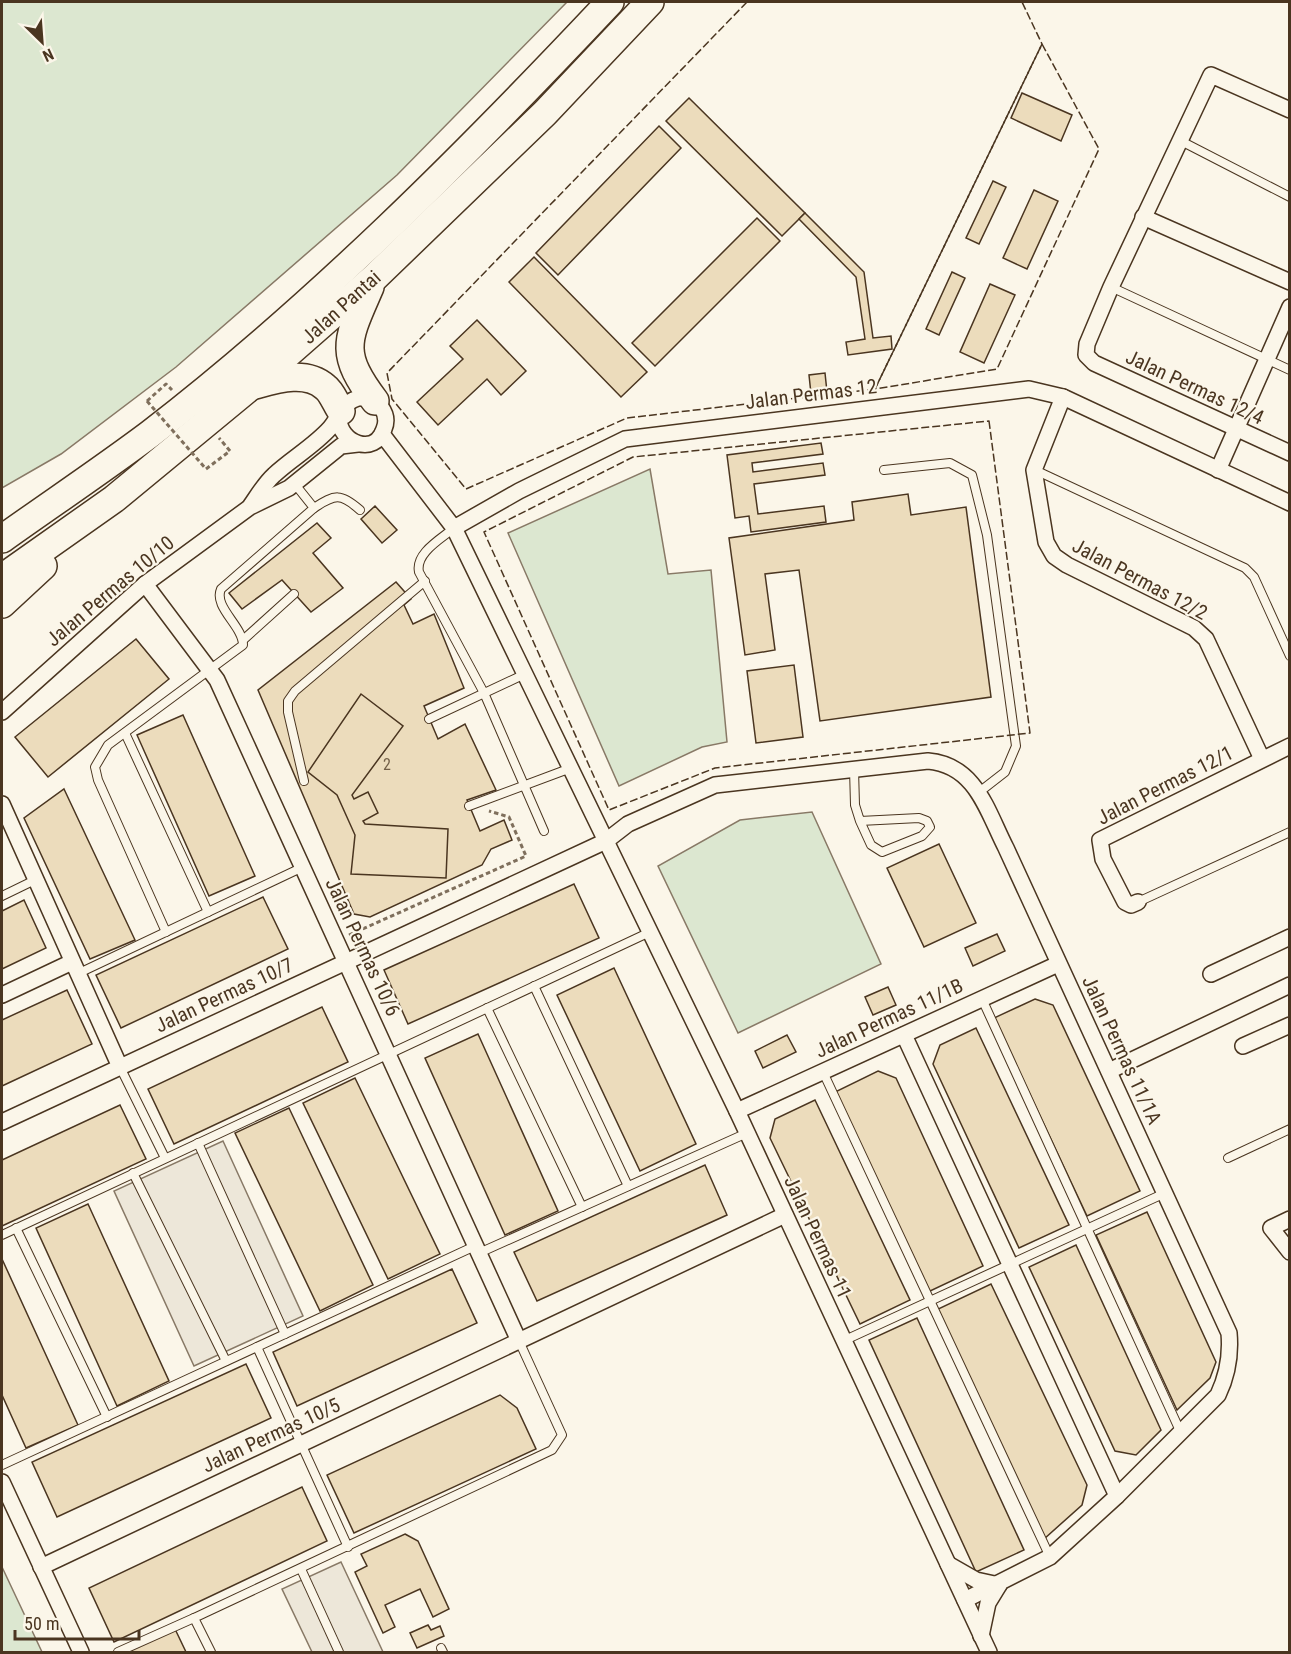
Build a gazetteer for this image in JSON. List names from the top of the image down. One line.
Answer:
{"streets":{"highway":["Jalan Pantai"],"street":["Jalan Permas 12/4","Jalan Permas 12","Jalan Permas 12/2","Jalan Permas 10/10","Jalan Permas 12/1","Jalan Permas 10/6","Jalan Permas 10/7","Jalan Permas 11/1B","Jalan Permas 11/1A","Jalan Permas 11","Jalan Permas 10/5"]},"crossings":[["Jalan Permas 12","Jalan Permas 11"],["Jalan Permas 12/2","Jalan Permas 12/1"],["Jalan Permas 10/10","Jalan Permas 10/6"],["Jalan Permas 10/6","Jalan Permas 10/7"],["Jalan Permas 10/6","Jalan Permas 10/5"],["Jalan Permas 10/7","Jalan Permas 11/1A"],["Jalan Permas 10/7","Jalan Permas 11"],["Jalan Permas 11/1B","Jalan Permas 11/1A"],["Jalan Permas 11/1B","Jalan Permas 11"],["Jalan Permas 11/1A","Jalan Permas 11"],["Jalan Permas 11","Jalan Permas 10/5"]],"house_numbers":["2"],"scale_bar":"50 m","north":"bottom right"}
